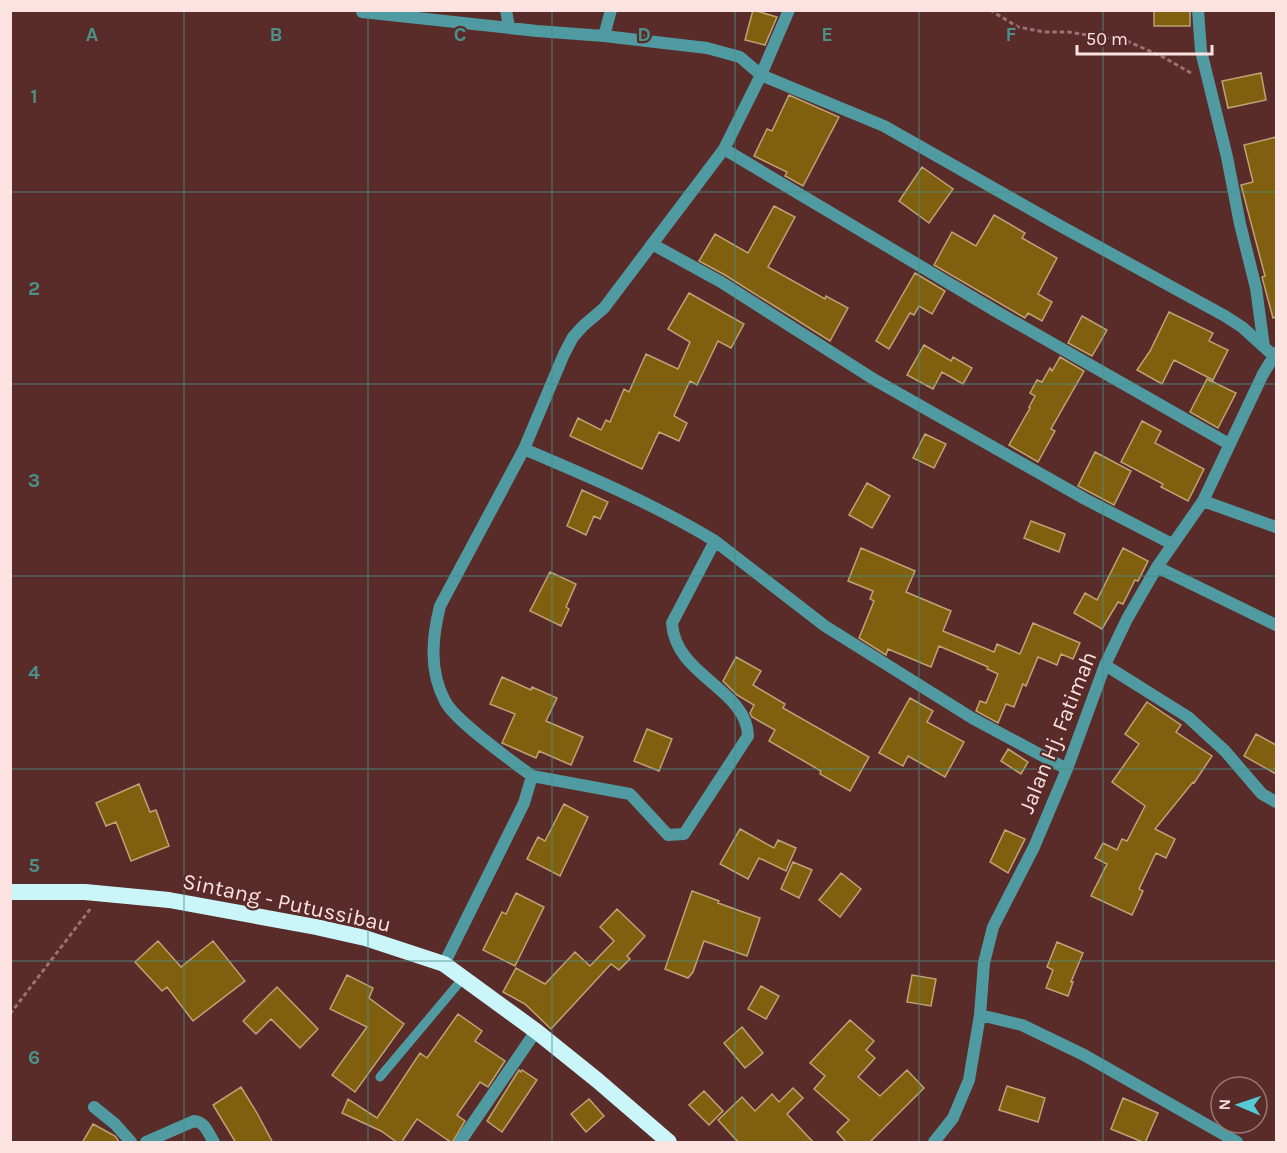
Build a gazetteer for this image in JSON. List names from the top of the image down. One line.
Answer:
{"streets":{"highway":["Sintang - Putussibau"],"street":["Jalan Hj. Fatimah"]},"scale_bar":"50 m","north":"left","grid":{"columns":["A","B","C","D","E","F"],"rows":["1","2","3","4","5","6"]}}
